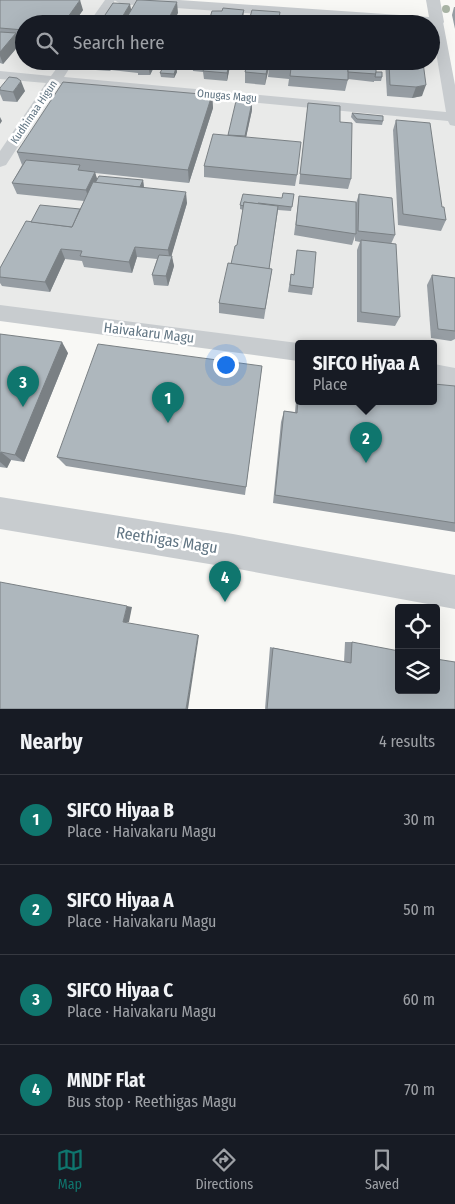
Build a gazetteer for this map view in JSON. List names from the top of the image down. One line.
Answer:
{"streets":{"street":["Onugas Magu","Kudhimaa Higun","Haivakaru Magu","Reethigas Magu"]},"crossings":[["Onugas Magu","Kudhimaa Higun"]],"page":{"search":"Search here","popup":["SIFCO Hiyaa A","Place"],"pins":["3","1","2","4"],"heading":["Nearby","4 results"],"list":[{"mark":"1","name":"SIFCO Hiyaa B","note":"Place · Haivakaru Magu","value":"30 m"},{"mark":"2","name":"SIFCO Hiyaa A","note":"Place · Haivakaru Magu","value":"50 m"},{"mark":"3","name":"SIFCO Hiyaa C","note":"Place · Haivakaru Magu","value":"60 m"},{"mark":"4","name":"MNDF Flat","note":"Bus stop · Reethigas Magu","value":"70 m"}],"nav":["Map","Directions","Saved"]}}
